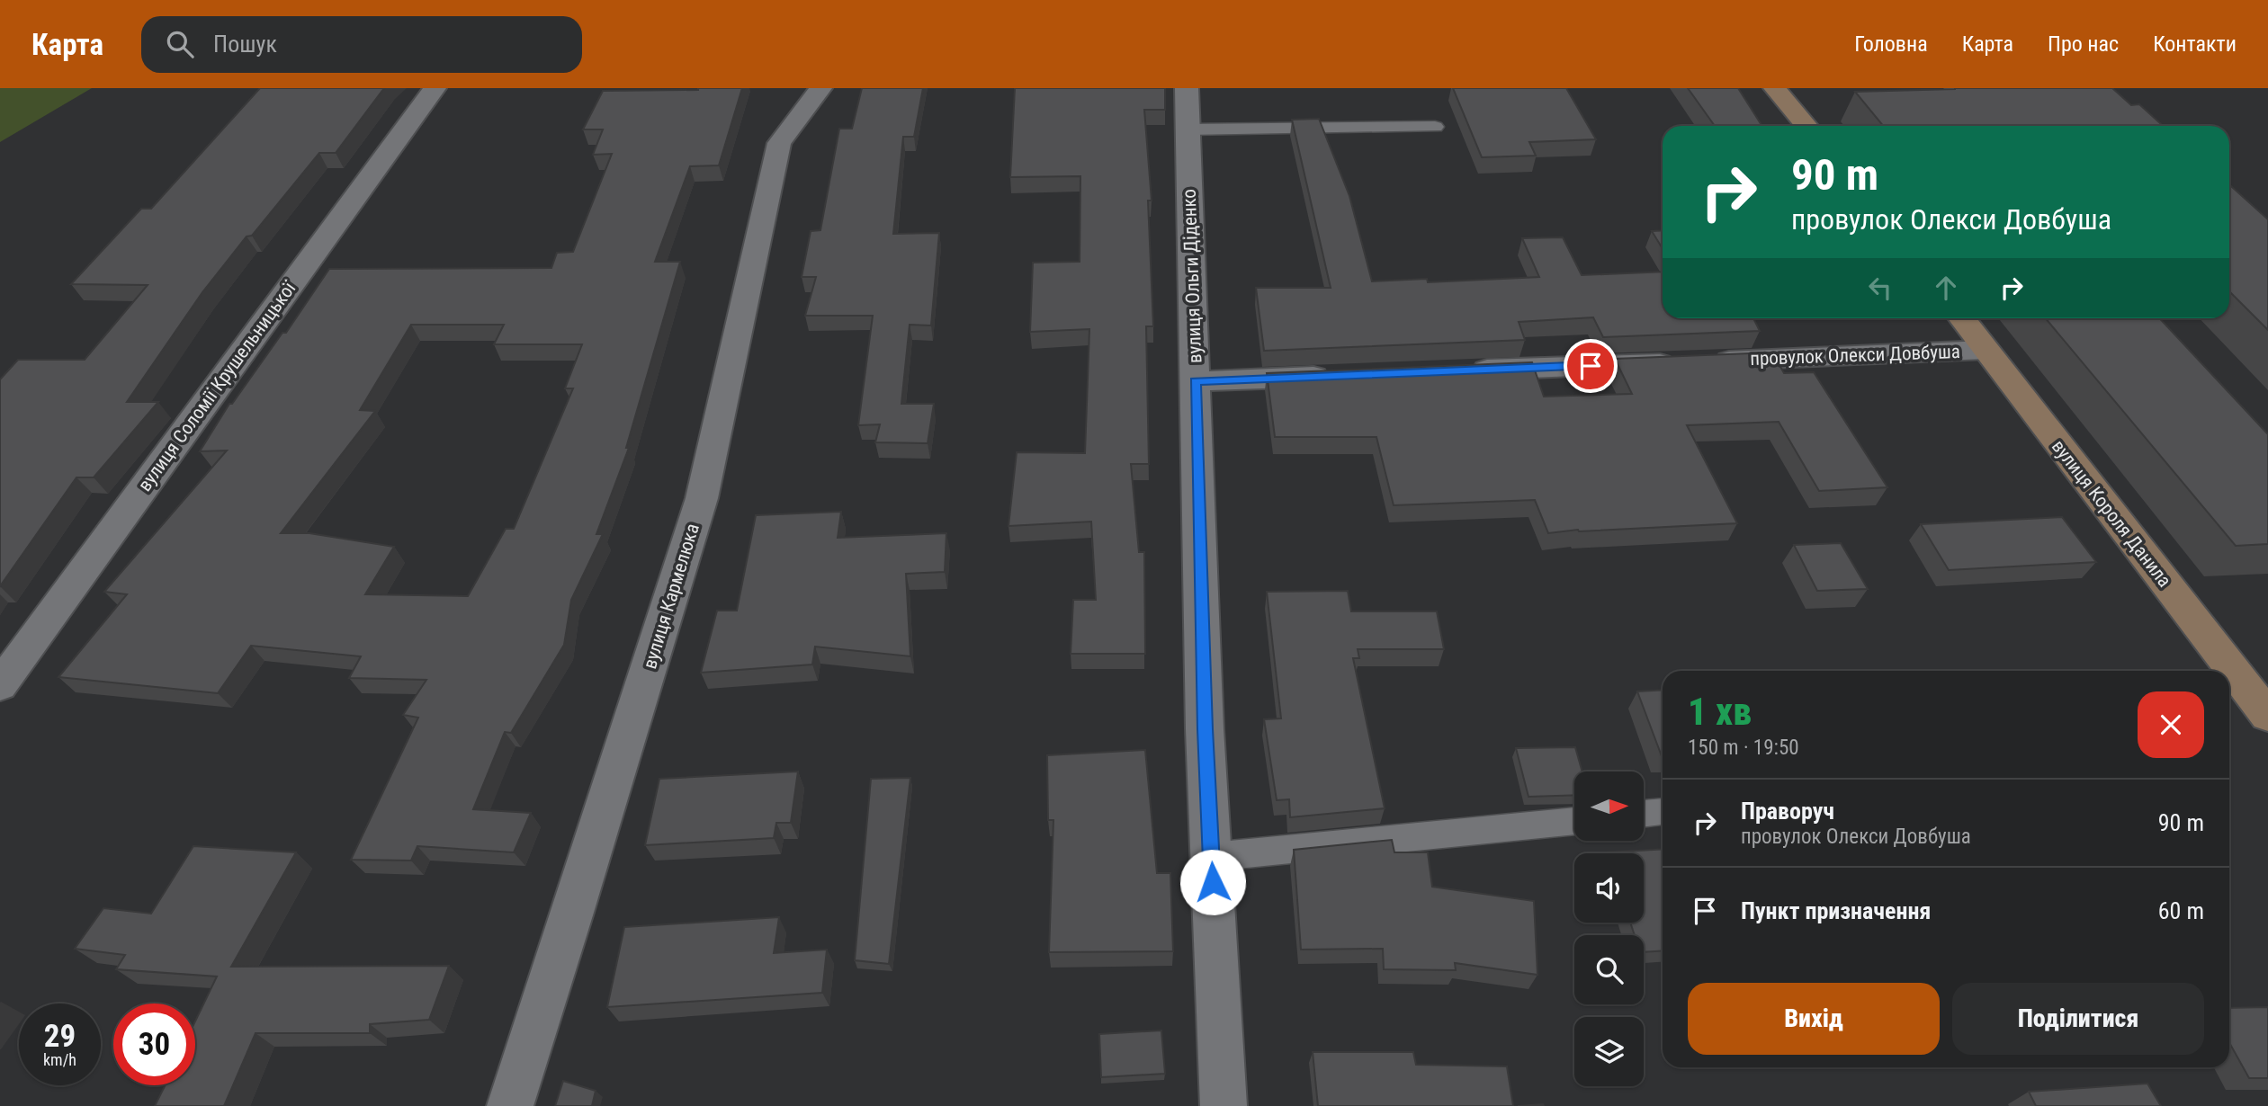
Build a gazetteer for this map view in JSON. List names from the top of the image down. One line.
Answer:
{"streets":{"main road":["вулиця Короля Данила"],"street":["вулиця Ольги Діденко","провулок Олекси Довбуша","вулиця Соломії Крушельницької","вулиця Кармелюка"]},"crossings":[["провулок Олекси Довбуша","вулиця Короля Данила"]],"north":"right","page":{"header":"Карта","search":"Пошук","nav":["Головна","Карта","Про нас","Контакти"],"turn":["90 m","провулок Олекси Довбуша"],"heading":["1 хв","150 m · 19:50"],"list":[{"name":"Праворуч","note":"провулок Олекси Довбуша","value":"90 m"},{"name":"Пункт призначення","value":"60 m"}],"buttons":["Вихід","Поділитися"],"speed":"29 km/h","limit":"30"}}
